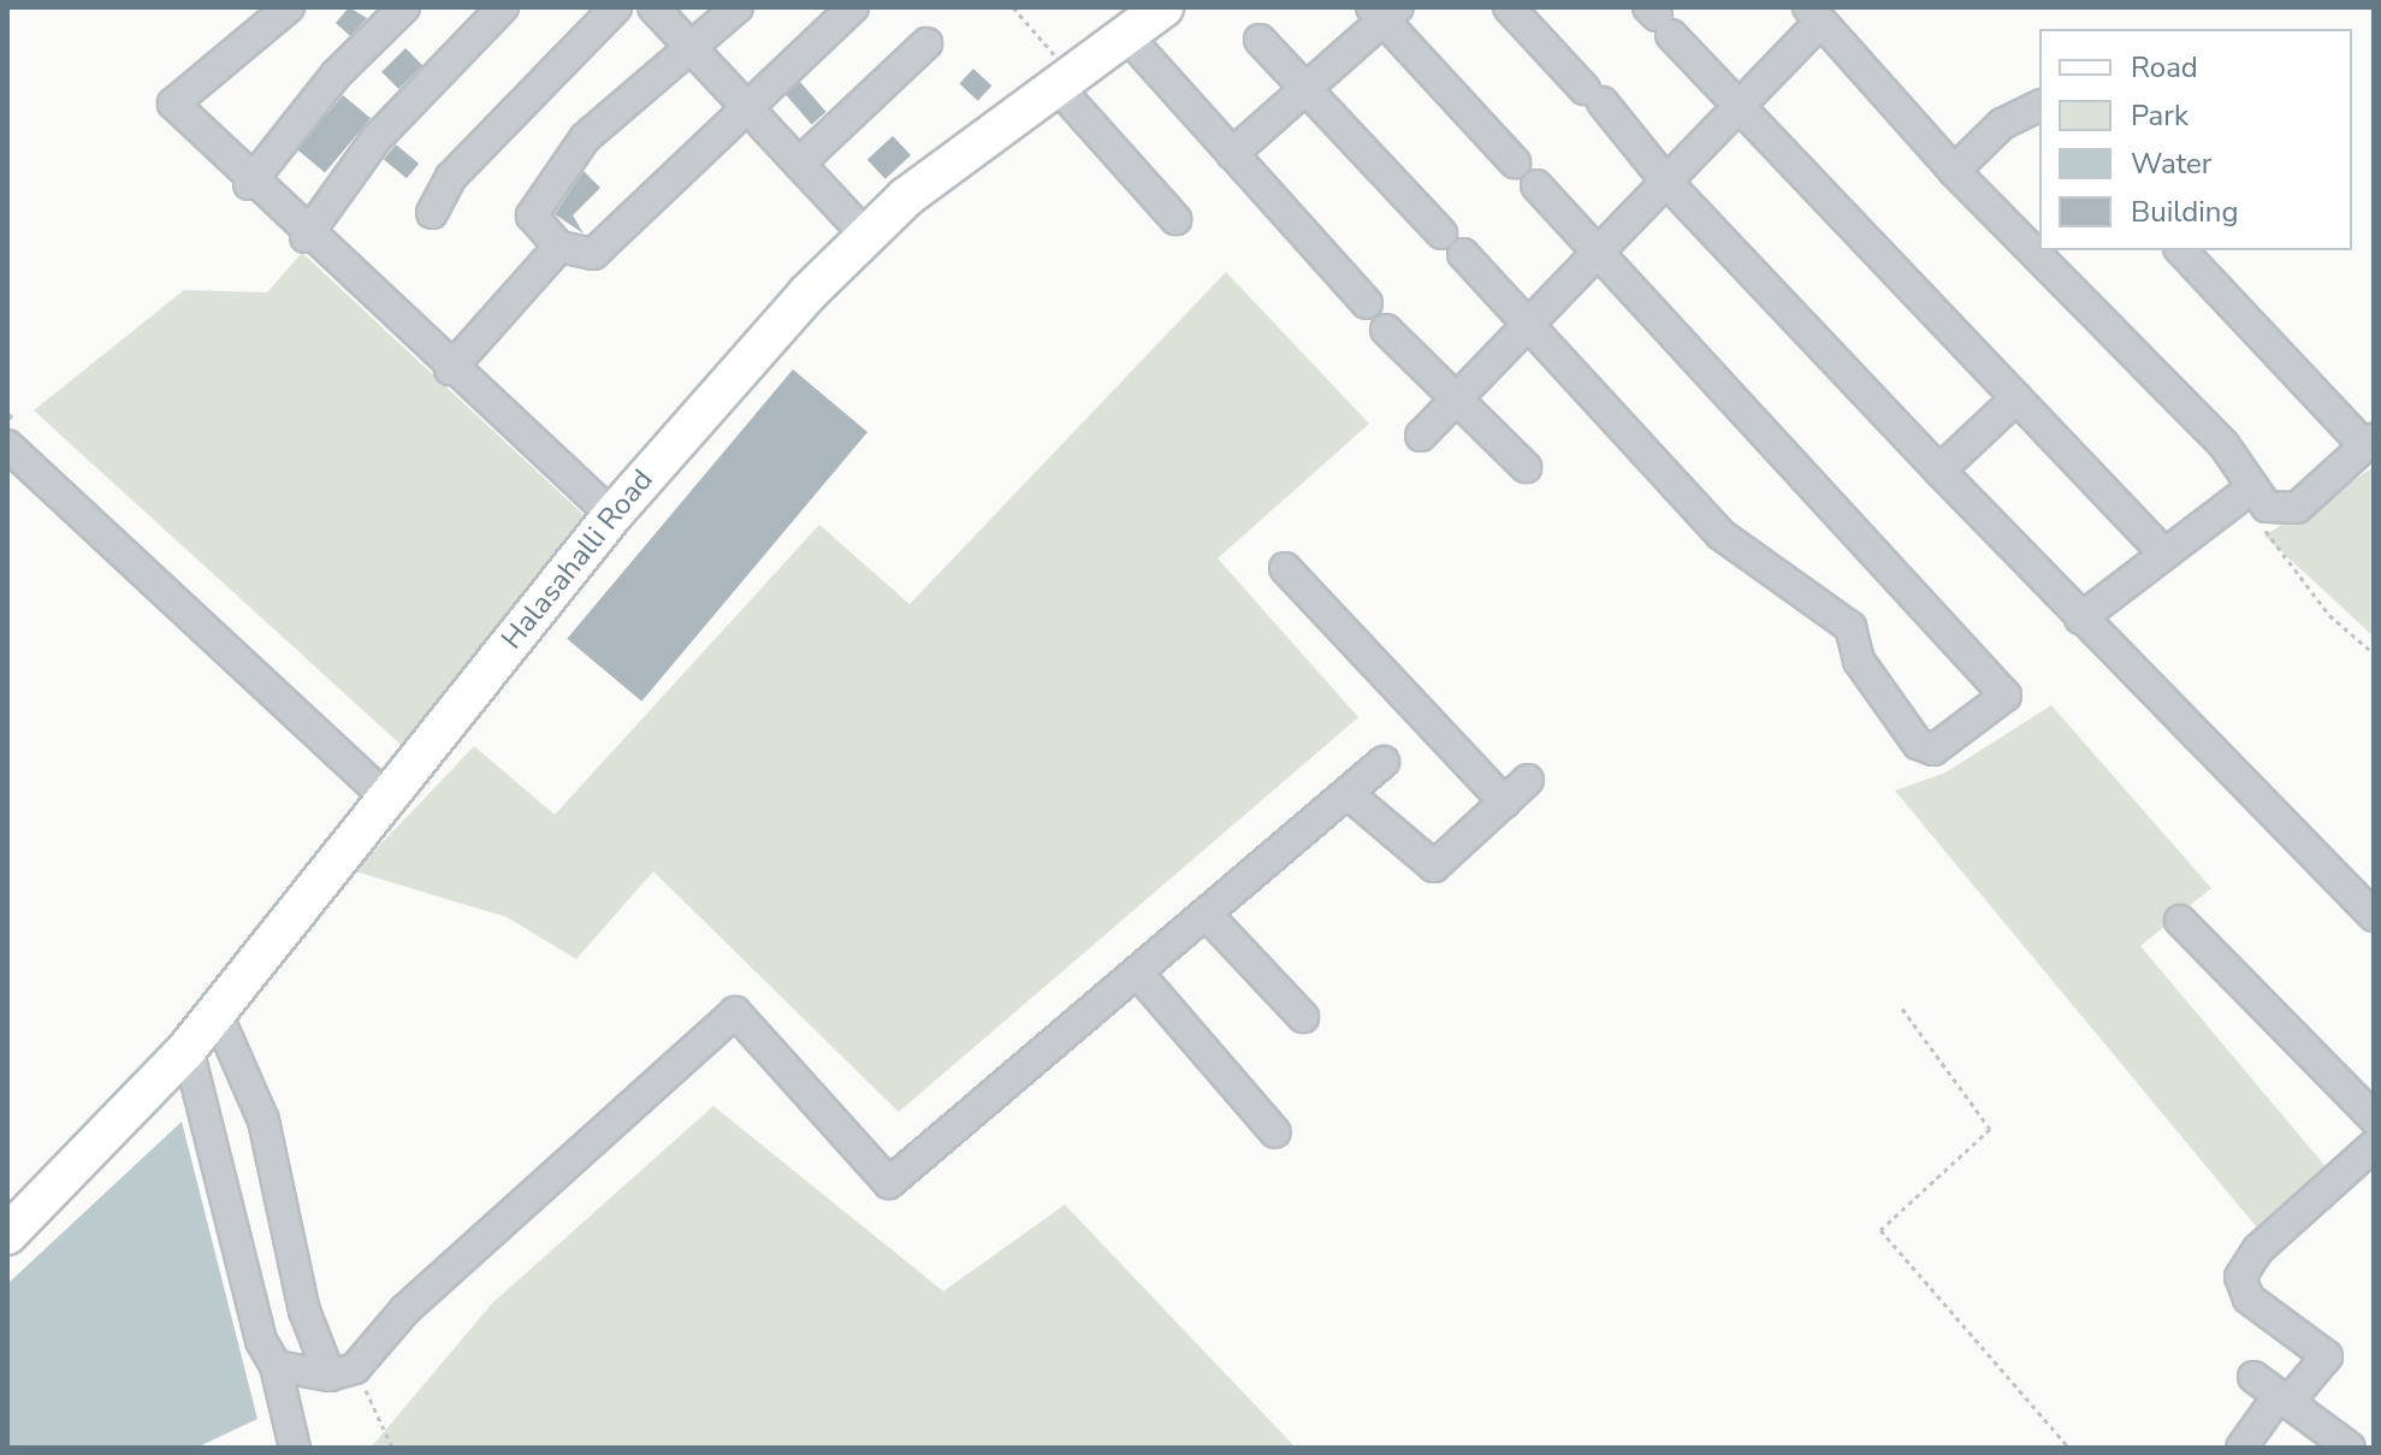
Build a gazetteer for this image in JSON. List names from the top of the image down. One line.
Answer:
{"streets":{"main road":["Halasahalli Road"]},"legend":["Road","Park","Water","Building"]}
